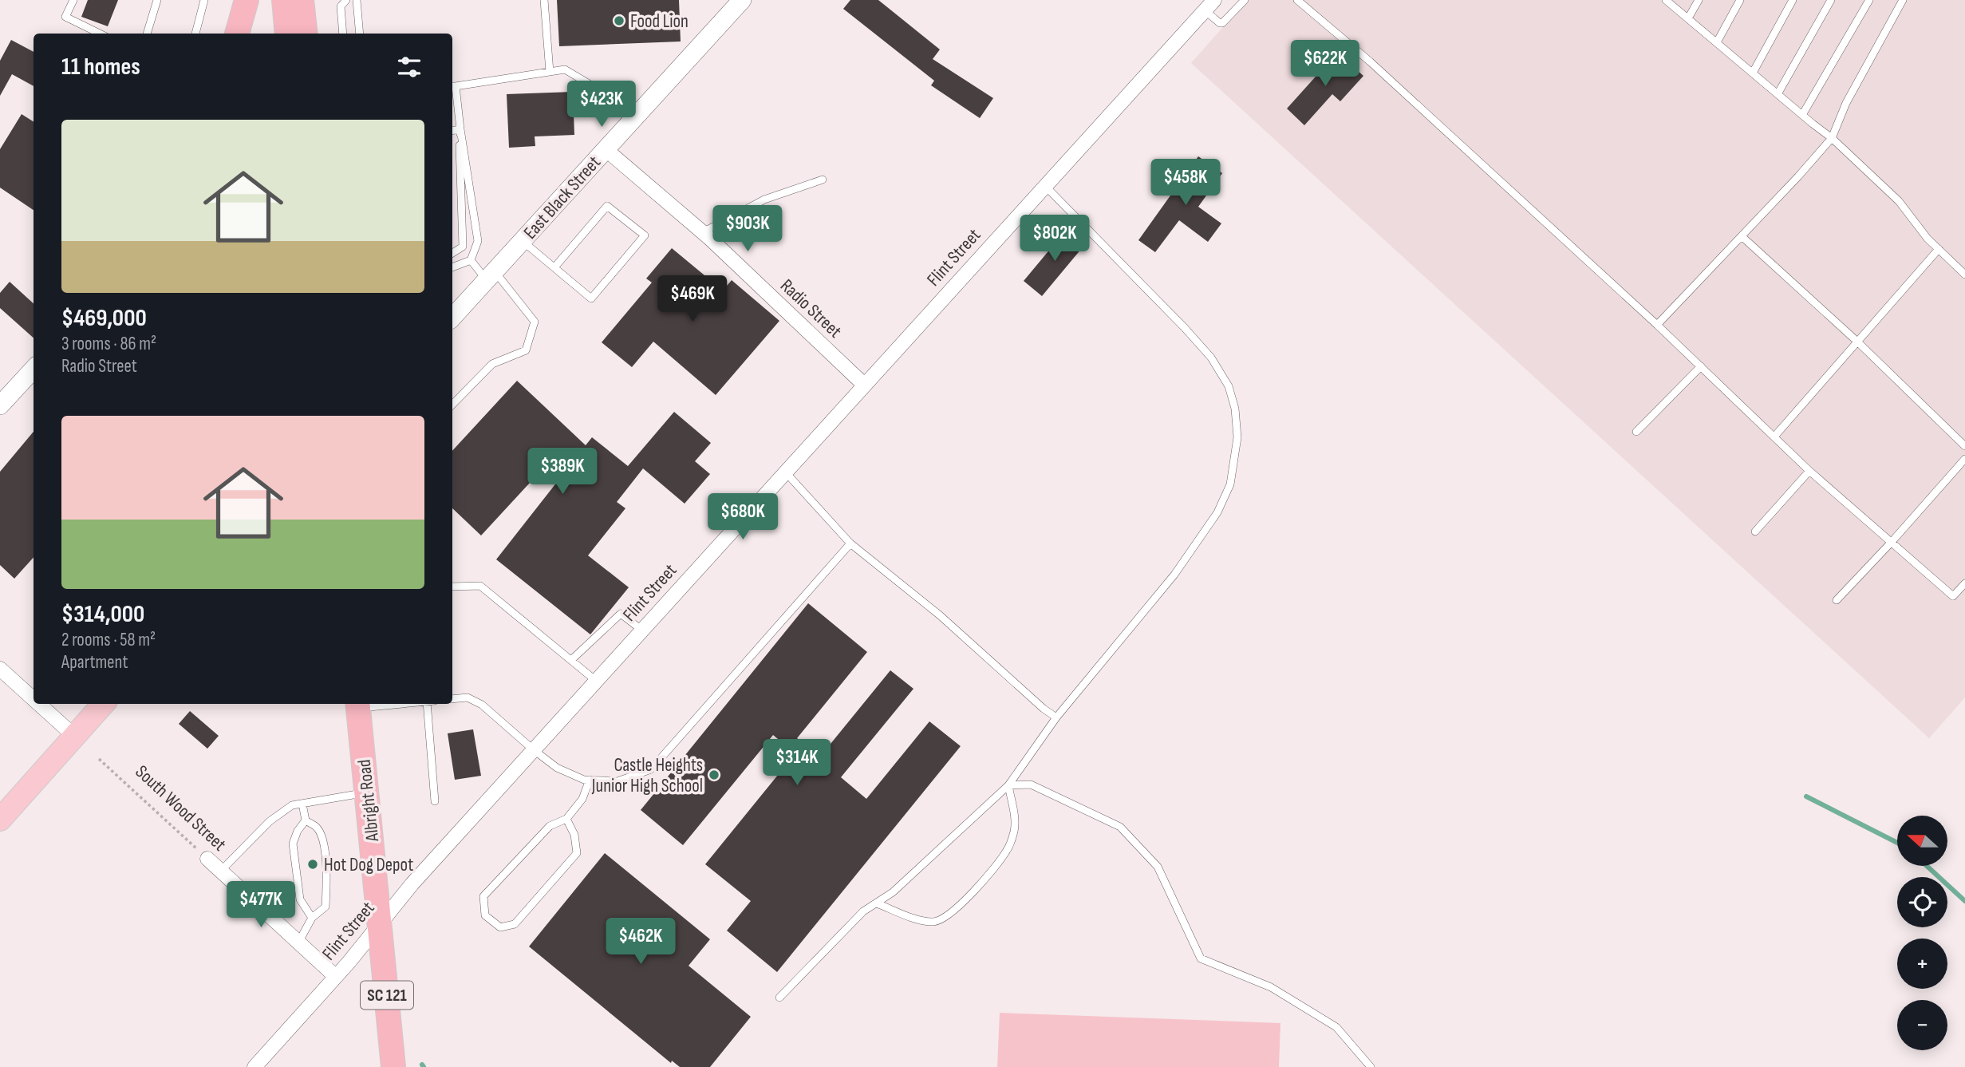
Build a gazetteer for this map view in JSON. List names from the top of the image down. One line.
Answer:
{"streets":{"highway":["Albright Road","SC 121"],"street":["East Black Street","Flint Street","Radio Street","South Wood Street"]},"crossings":[["East Black Street","Radio Street"],["Flint Street","Radio Street"],["Flint Street","Albright Road"],["Flint Street","South Wood Street"]],"places":["Food Lion","Castle Heights Junior High School","Hot Dog Depot"],"north":"left","page":{"heading":"11 homes","price":["$622K","$423K","$458K","$903K","$802K","$469K","$389K","$680K","$314K","$477K","$462K"],"list":[{"name":"$469,000","note":"3 rooms · 86 m² · Radio Street"},{"name":"$314,000","note":"2 rooms · 58 m² · Apartment"}],"map_buttons":["+","−"]}}
